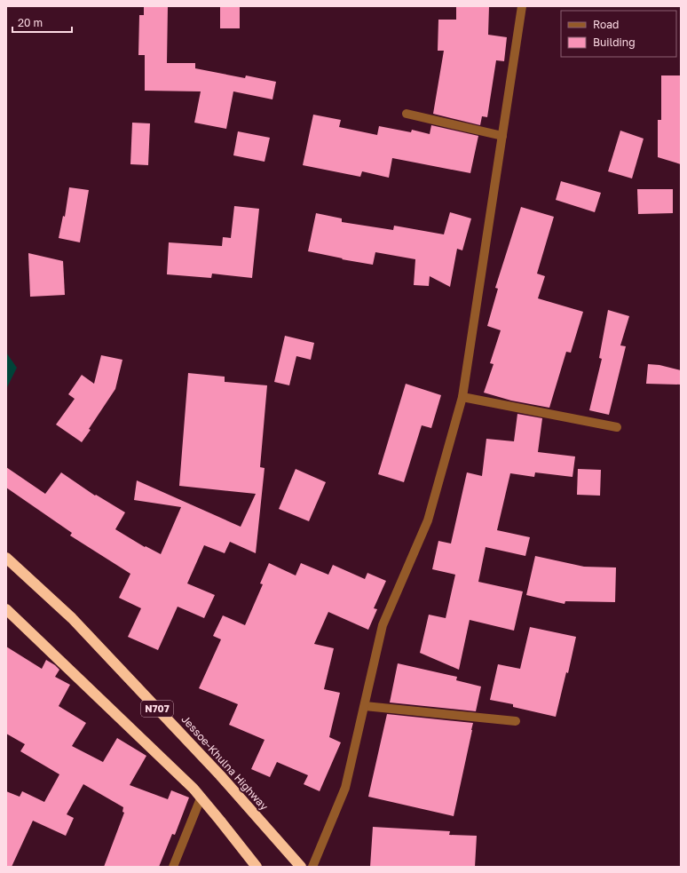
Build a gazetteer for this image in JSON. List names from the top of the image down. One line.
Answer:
{"streets":{"highway":["N707","Jessoe-Khulna Highway"]},"legend":["Road","Building"],"scale_bar":"20 m"}
